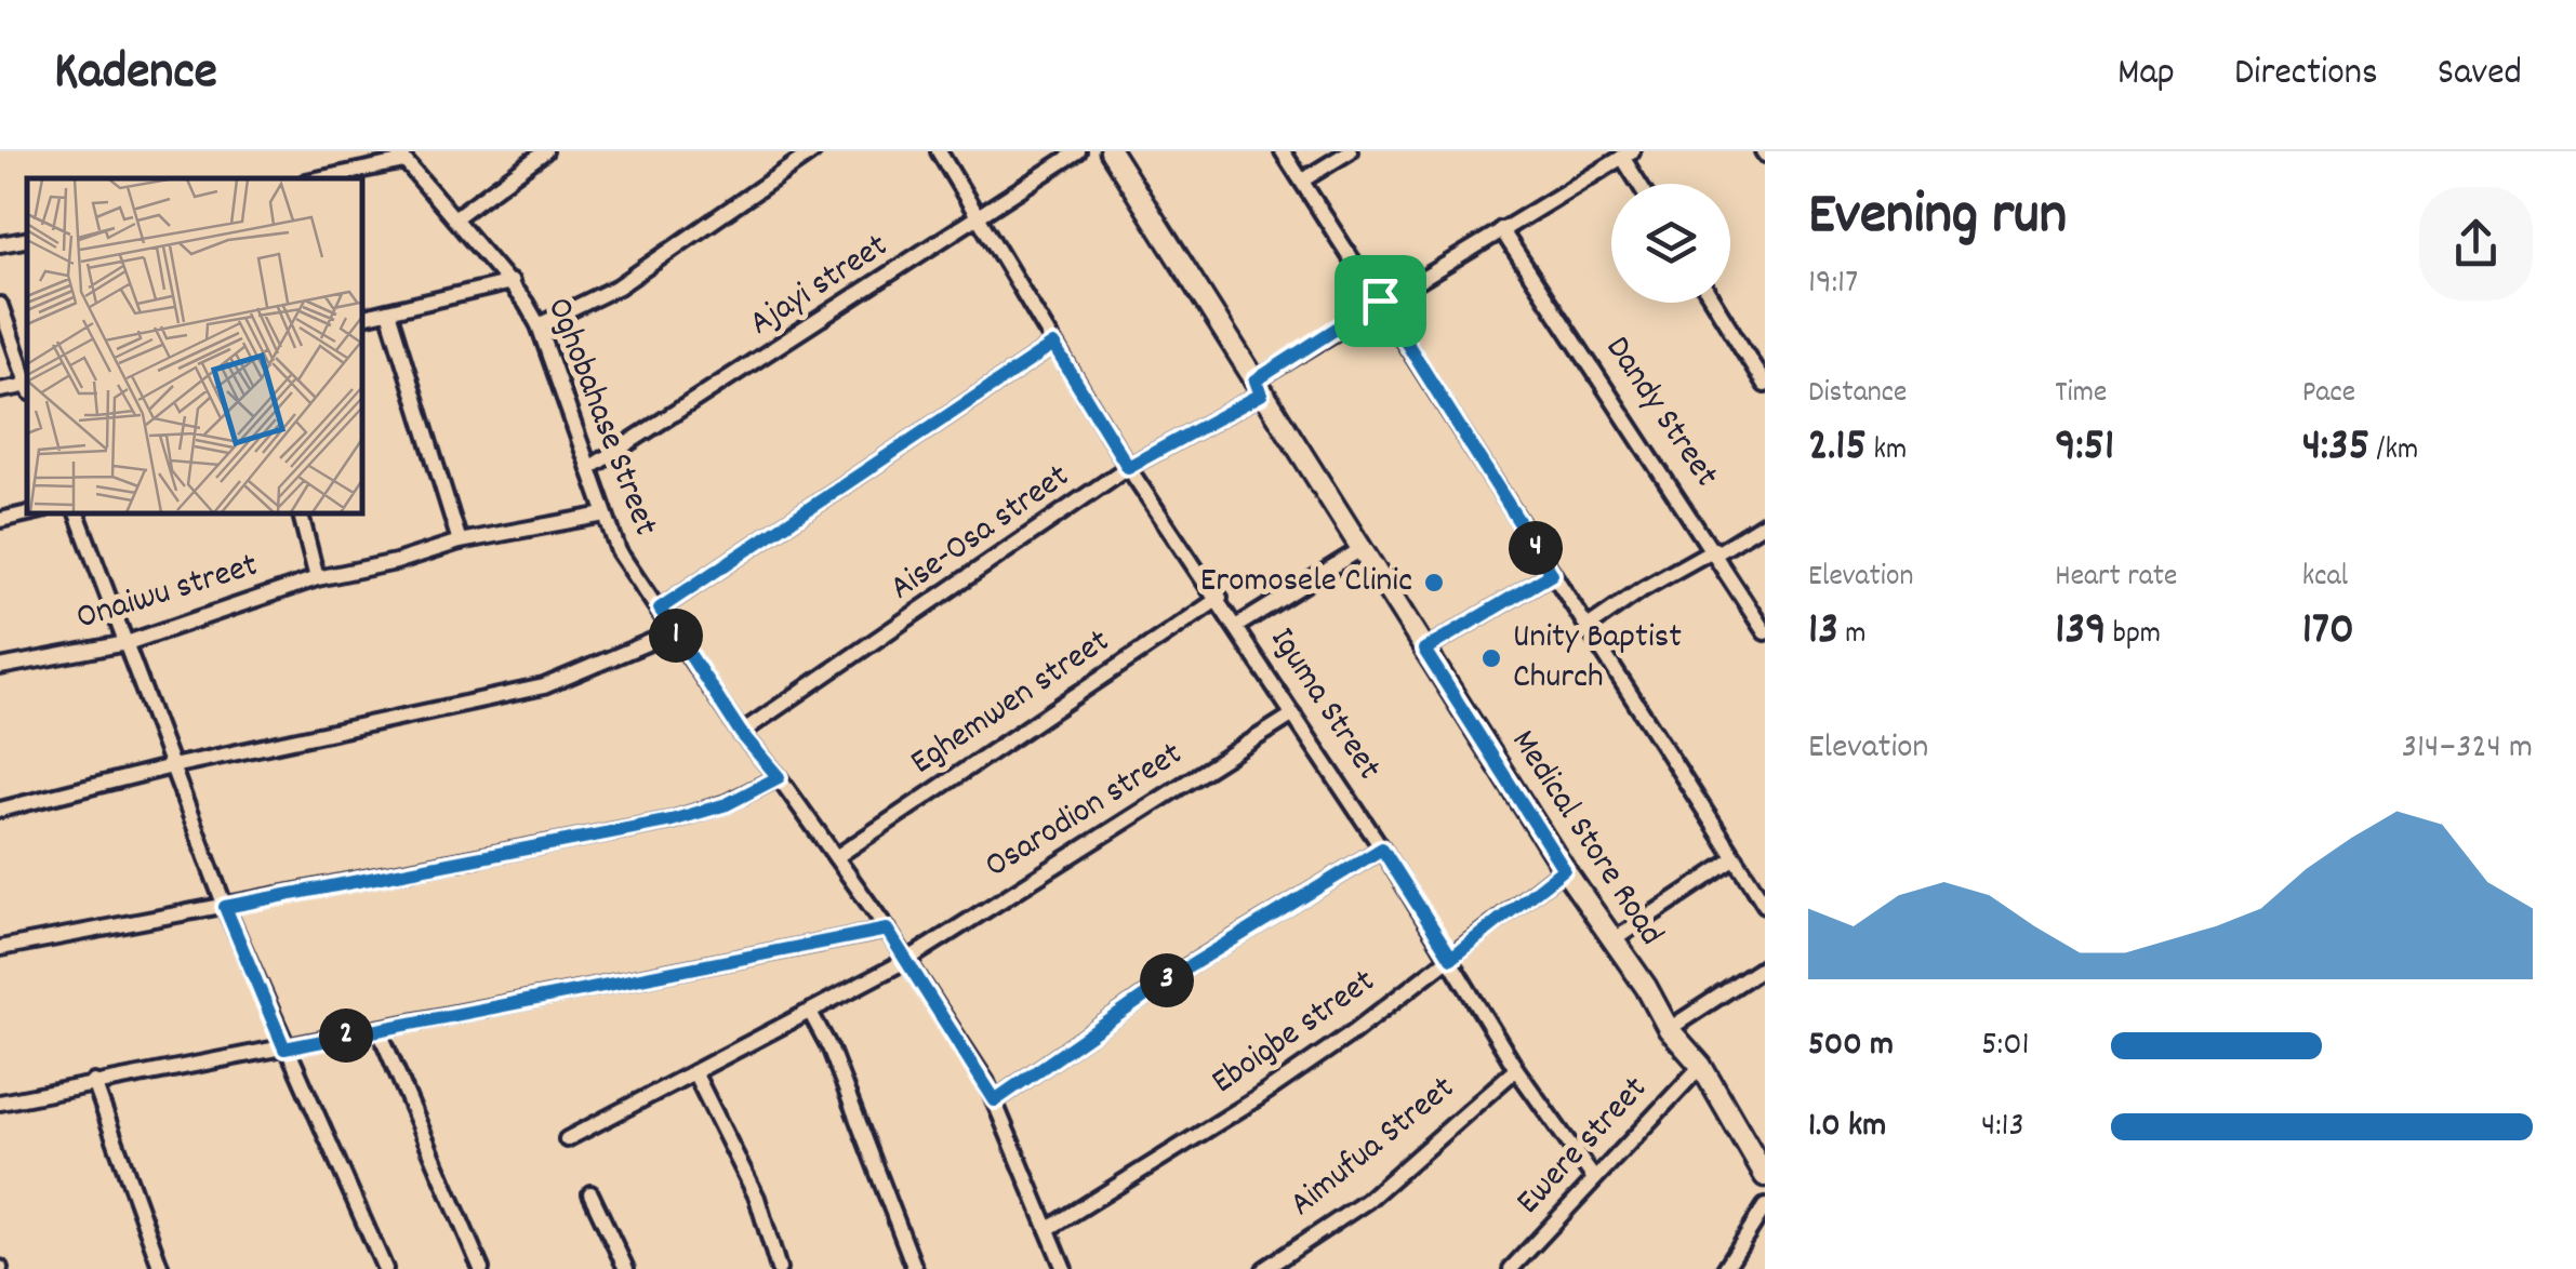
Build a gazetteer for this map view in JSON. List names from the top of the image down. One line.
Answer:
{"streets":{"street":["Ajayi street","Dandy Street","Oghobahase Street","Aise-Osa street","Onaiwu street","Eghemwen street","Iguma Street","Osarodion street","Medical Store Road","Eboigbe street","Ewere street","Aimufua Street"]},"crossings":[["Ajayi street","Oghobahase Street"],["Ajayi street","Iguma Street"],["Dandy Street","Aise-Osa street"],["Oghobahase Street","Aise-Osa street"],["Oghobahase Street","Onaiwu street"],["Oghobahase Street","Eghemwen street"],["Oghobahase Street","Osarodion street"],["Oghobahase Street","Eboigbe street"],["Aise-Osa street","Iguma Street"],["Aise-Osa street","Medical Store Road"],["Eghemwen street","Iguma Street"],["Iguma Street","Osarodion street"],["Iguma Street","Eboigbe street"],["Iguma Street","Ewere street"],["Iguma Street","Aimufua Street"],["Medical Store Road","Eboigbe street"],["Medical Store Road","Ewere street"]],"places":["Eromosele Clinic","Unity Baptist Church"],"page":{"header":"Kadence","nav":["Map","Directions","Saved"],"heading":["Evening run","19:17"],"stats":[["Distance","2.15 km"],["Time","9:51"],["Pace","4:35 /km"],["Elevation","13 m"],["Heart rate","139 bpm"],["kcal","170"]],"pins":["4","1","3","2"],"chart":["Elevation","314–324 m"],"list":[{"name":"500 m","note":"5:01"},{"name":"1.0 km","note":"4:13"}]}}
